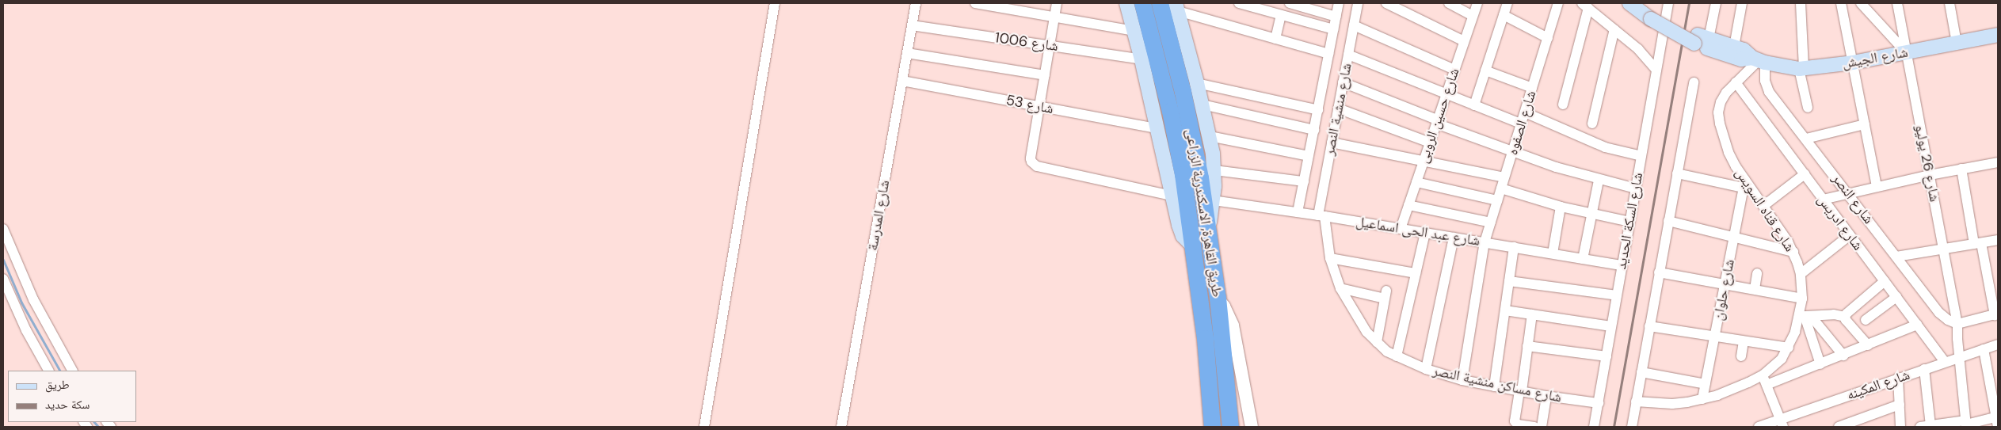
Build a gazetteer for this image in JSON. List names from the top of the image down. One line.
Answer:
{"streets":{"highway":["طريق القاهرة, الاسكندرية الزراعى"],"main road":["شارع الجيش"],"street":["شارع 1006","شارع 53","شارع منشية النصر","شارع حسين الروبى","شارع الصفوه","شارع 26 يوليو","شارع النصر","شارع قناه السويس","شارع المدرسة","شارع السكة الحديد","شارع ادريس","شارع عبد الحى اسماعيل","شارع حلوان","شارع مساكن منشية النصر","شارع المكينه"]},"crossings":[["شارع 1006","شارع المدرسة"],["شارع الجيش","شارع 26 يوليو"],["شارع الجيش","شارع النصر"],["شارع الجيش","شارع قناه السويس"],["شارع الجيش","شارع السكة الحديد"],["شارع 53","شارع المدرسة"],["شارع منشية النصر","شارع عبد الحى اسماعيل"],["شارع منشية النصر","شارع مساكن منشية النصر"],["شارع حسين الروبى","شارع عبد الحى اسماعيل"],["شارع الصفوه","شارع عبد الحى اسماعيل"],["شارع الصفوه","شارع مساكن منشية النصر"],["شارع 26 يوليو","شارع النصر"],["شارع 26 يوليو","شارع المكينه"],["شارع النصر","شارع قناه السويس"],["شارع قناه السويس","شارع ادريس"],["شارع قناه السويس","شارع حلوان"],["شارع السكة الحديد","شارع عبد الحى اسماعيل"],["شارع السكة الحديد","شارع مساكن منشية النصر"],["شارع ادريس","شارع المكينه"],["شارع عبد الحى اسماعيل","شارع مساكن منشية النصر"]],"legend":["طريق","سكة حديد"]}
